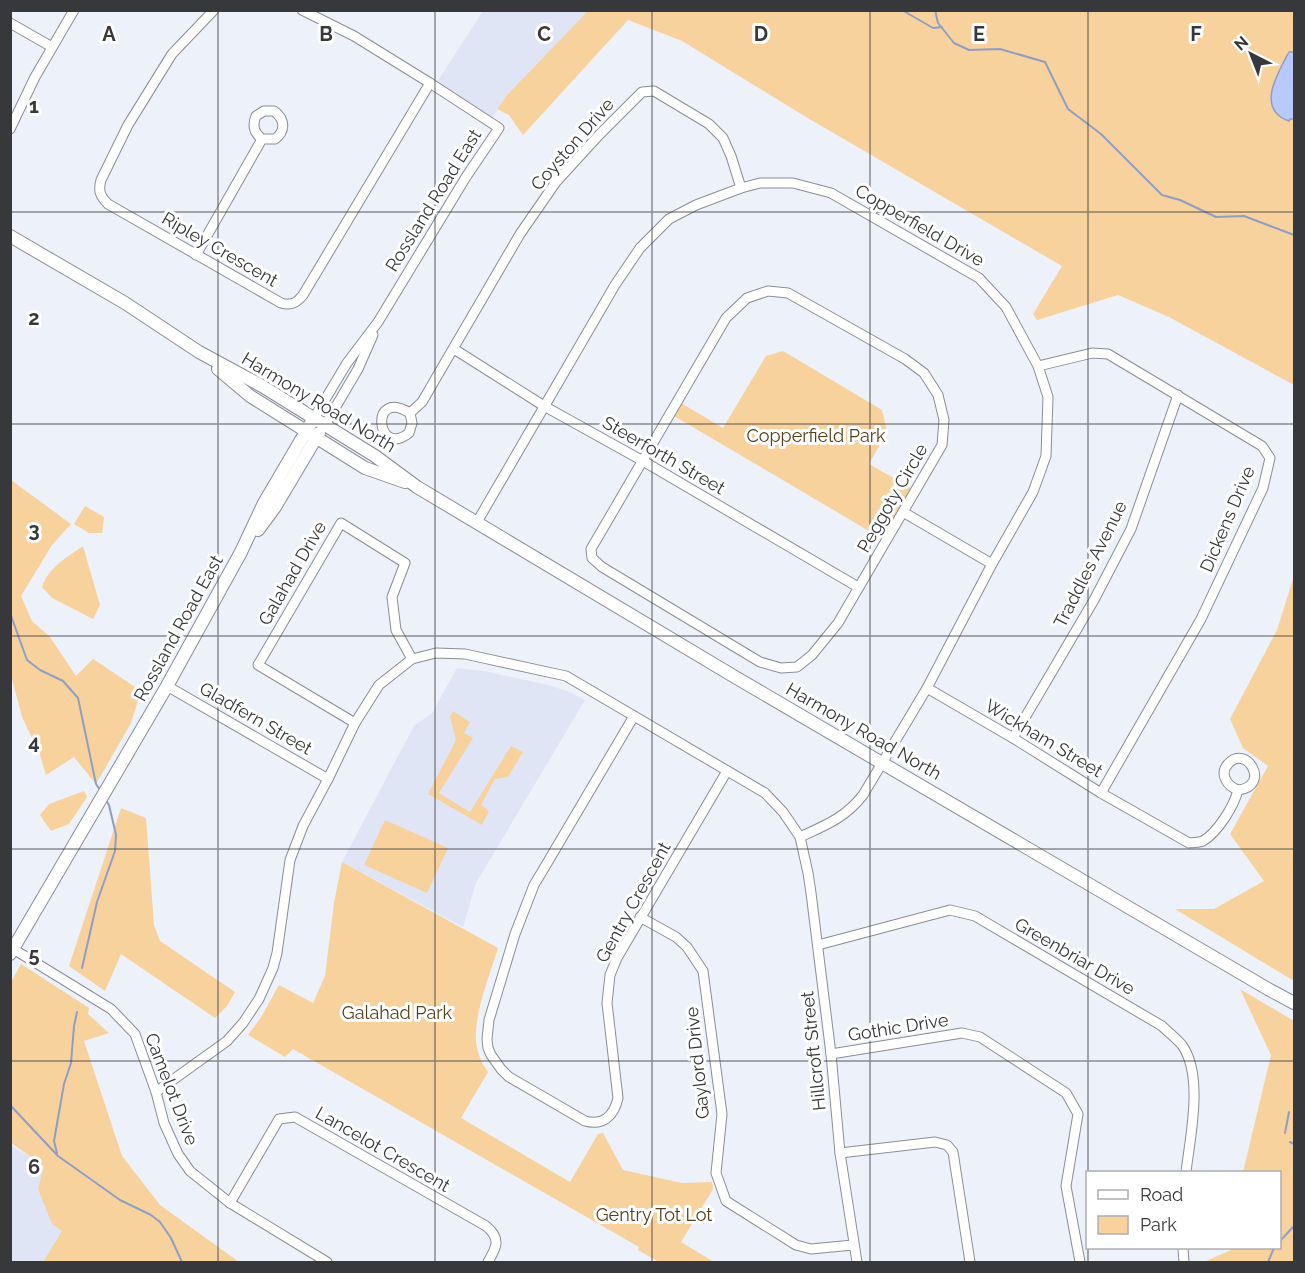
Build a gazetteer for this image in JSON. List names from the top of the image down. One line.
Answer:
{"streets":{"main road":["Rossland Road East","Harmony Road North"],"street":["Coyston Drive","Copperfield Drive","Ripley Crescent","Steerforth Street","Peggoty Circle","Dickens Drive","Traddles Avenue","Galahad Drive","Gladfern Street","Wickham Street","Gentry Crescent","Greenbriar Drive","Gothic Drive","Hillcroft Street","Gaylord Drive","Camelot Drive","Lancelot Crescent"]},"crossings":[["Coyston Drive","Copperfield Drive"],["Coyston Drive","Steerforth Street"],["Rossland Road East","Ripley Crescent"],["Rossland Road East","Harmony Road North"],["Rossland Road East","Gladfern Street"],["Rossland Road East","Camelot Drive"],["Copperfield Drive","Harmony Road North"],["Copperfield Drive","Steerforth Street"],["Copperfield Drive","Dickens Drive"],["Copperfield Drive","Wickham Street"],["Copperfield Drive","Hillcroft Street"],["Steerforth Street","Peggoty Circle"],["Dickens Drive","Traddles Avenue"],["Dickens Drive","Wickham Street"],["Traddles Avenue","Wickham Street"],["Gentry Crescent","Gaylord Drive"],["Greenbriar Drive","Hillcroft Street"],["Gothic Drive","Hillcroft Street"],["Hillcroft Street","Gaylord Drive"],["Camelot Drive","Lancelot Crescent"]],"parks":["Copperfield Park","Galahad Park","Gentry Tot Lot"],"legend":["Road","Park"],"north":"top left","grid":{"columns":["A","B","C","D","E","F"],"rows":["1","2","3","4","5","6"]}}
